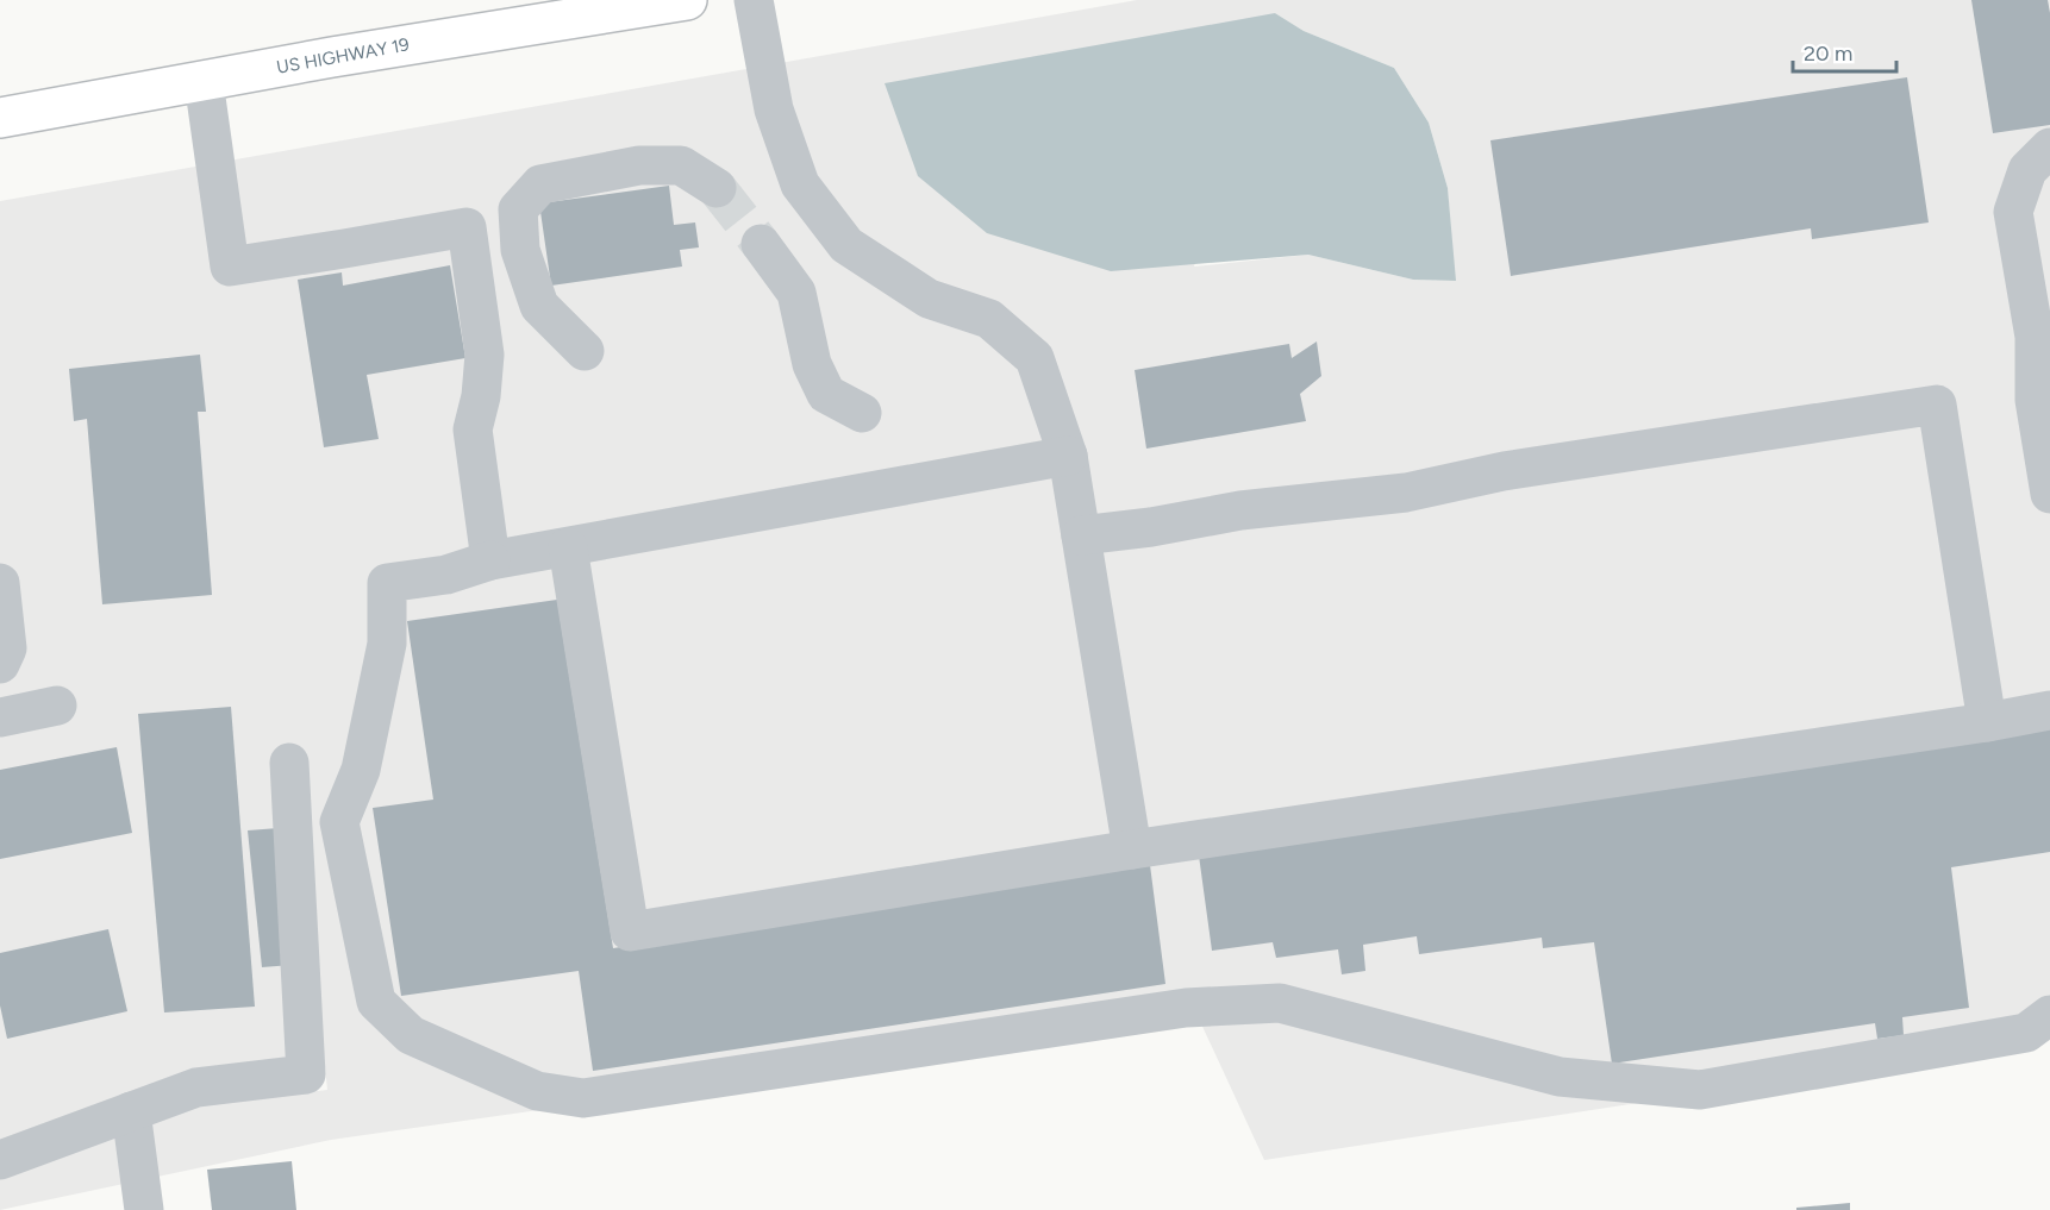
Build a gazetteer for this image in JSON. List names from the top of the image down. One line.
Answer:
{"streets":{"highway":["US HIGHWAY 19"]},"scale_bar":"20 m"}
